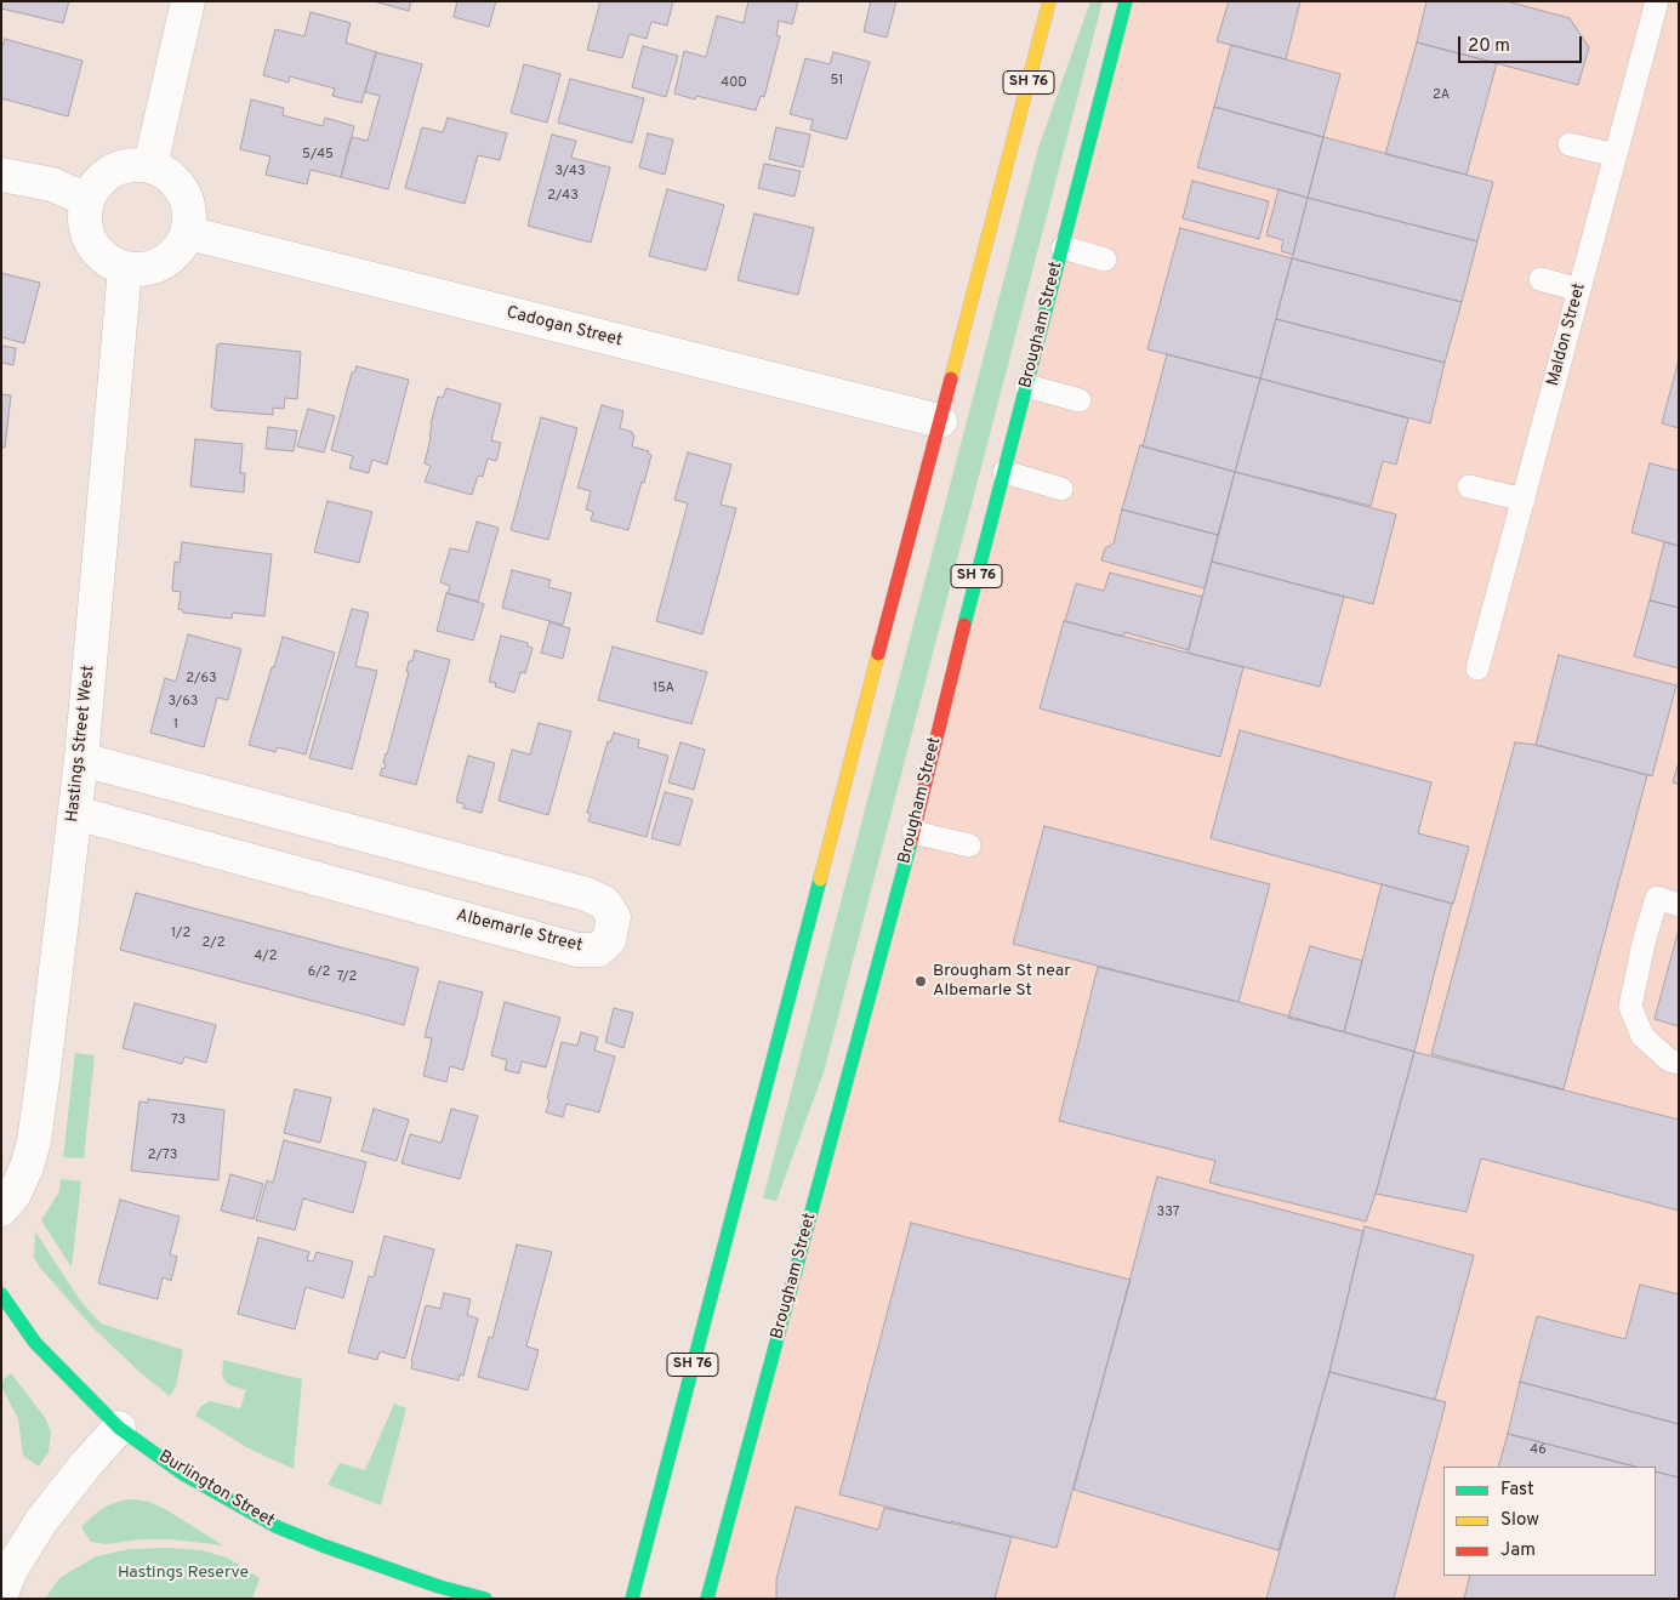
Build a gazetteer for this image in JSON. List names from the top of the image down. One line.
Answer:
{"streets":{"main road":["SH 76","Brougham Street","Burlington Street"],"street":["Cadogan Street","Hastings Street West","Albemarle Street"],"lane":["Maldon Street"]},"crossings":[["SH 76","Cadogan Street"],["Cadogan Street","Hastings Street West"],["Hastings Street West","Albemarle Street"]],"parks":["Hastings Reserve"],"places":["Brougham St near Albemarle St"],"house_numbers":["51","40D","2A","5/45","3/43","2/43","2/63","15A","3/63","1","1/2","2/2","4/2","6/2","7/2","73","2/73","337","46"],"legend":["Fast","Slow","Jam"],"scale_bar":"20 m"}
